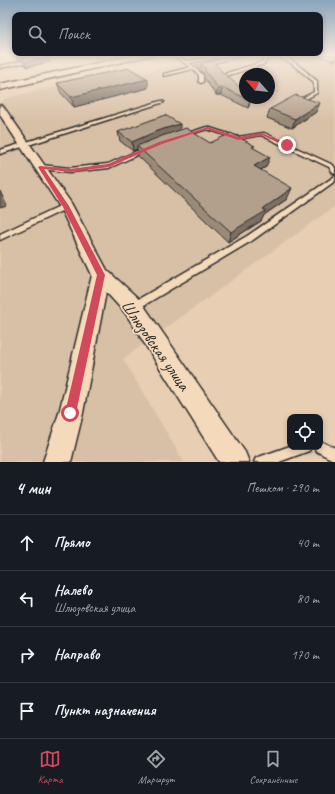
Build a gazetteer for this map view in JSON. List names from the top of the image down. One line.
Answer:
{"streets":{"street":["Шлюзовская улица"]},"north":"top left","page":{"search":"Поиск","heading":["4 мин","Пешком · 290 m"],"list":[["Прямо","40 m"],["Налево","Шлюзовская улица","80 m"],["Направо","170 m"],"Пункт назначения"],"nav":["Карта","Маршрут","Сохранённые"]}}
